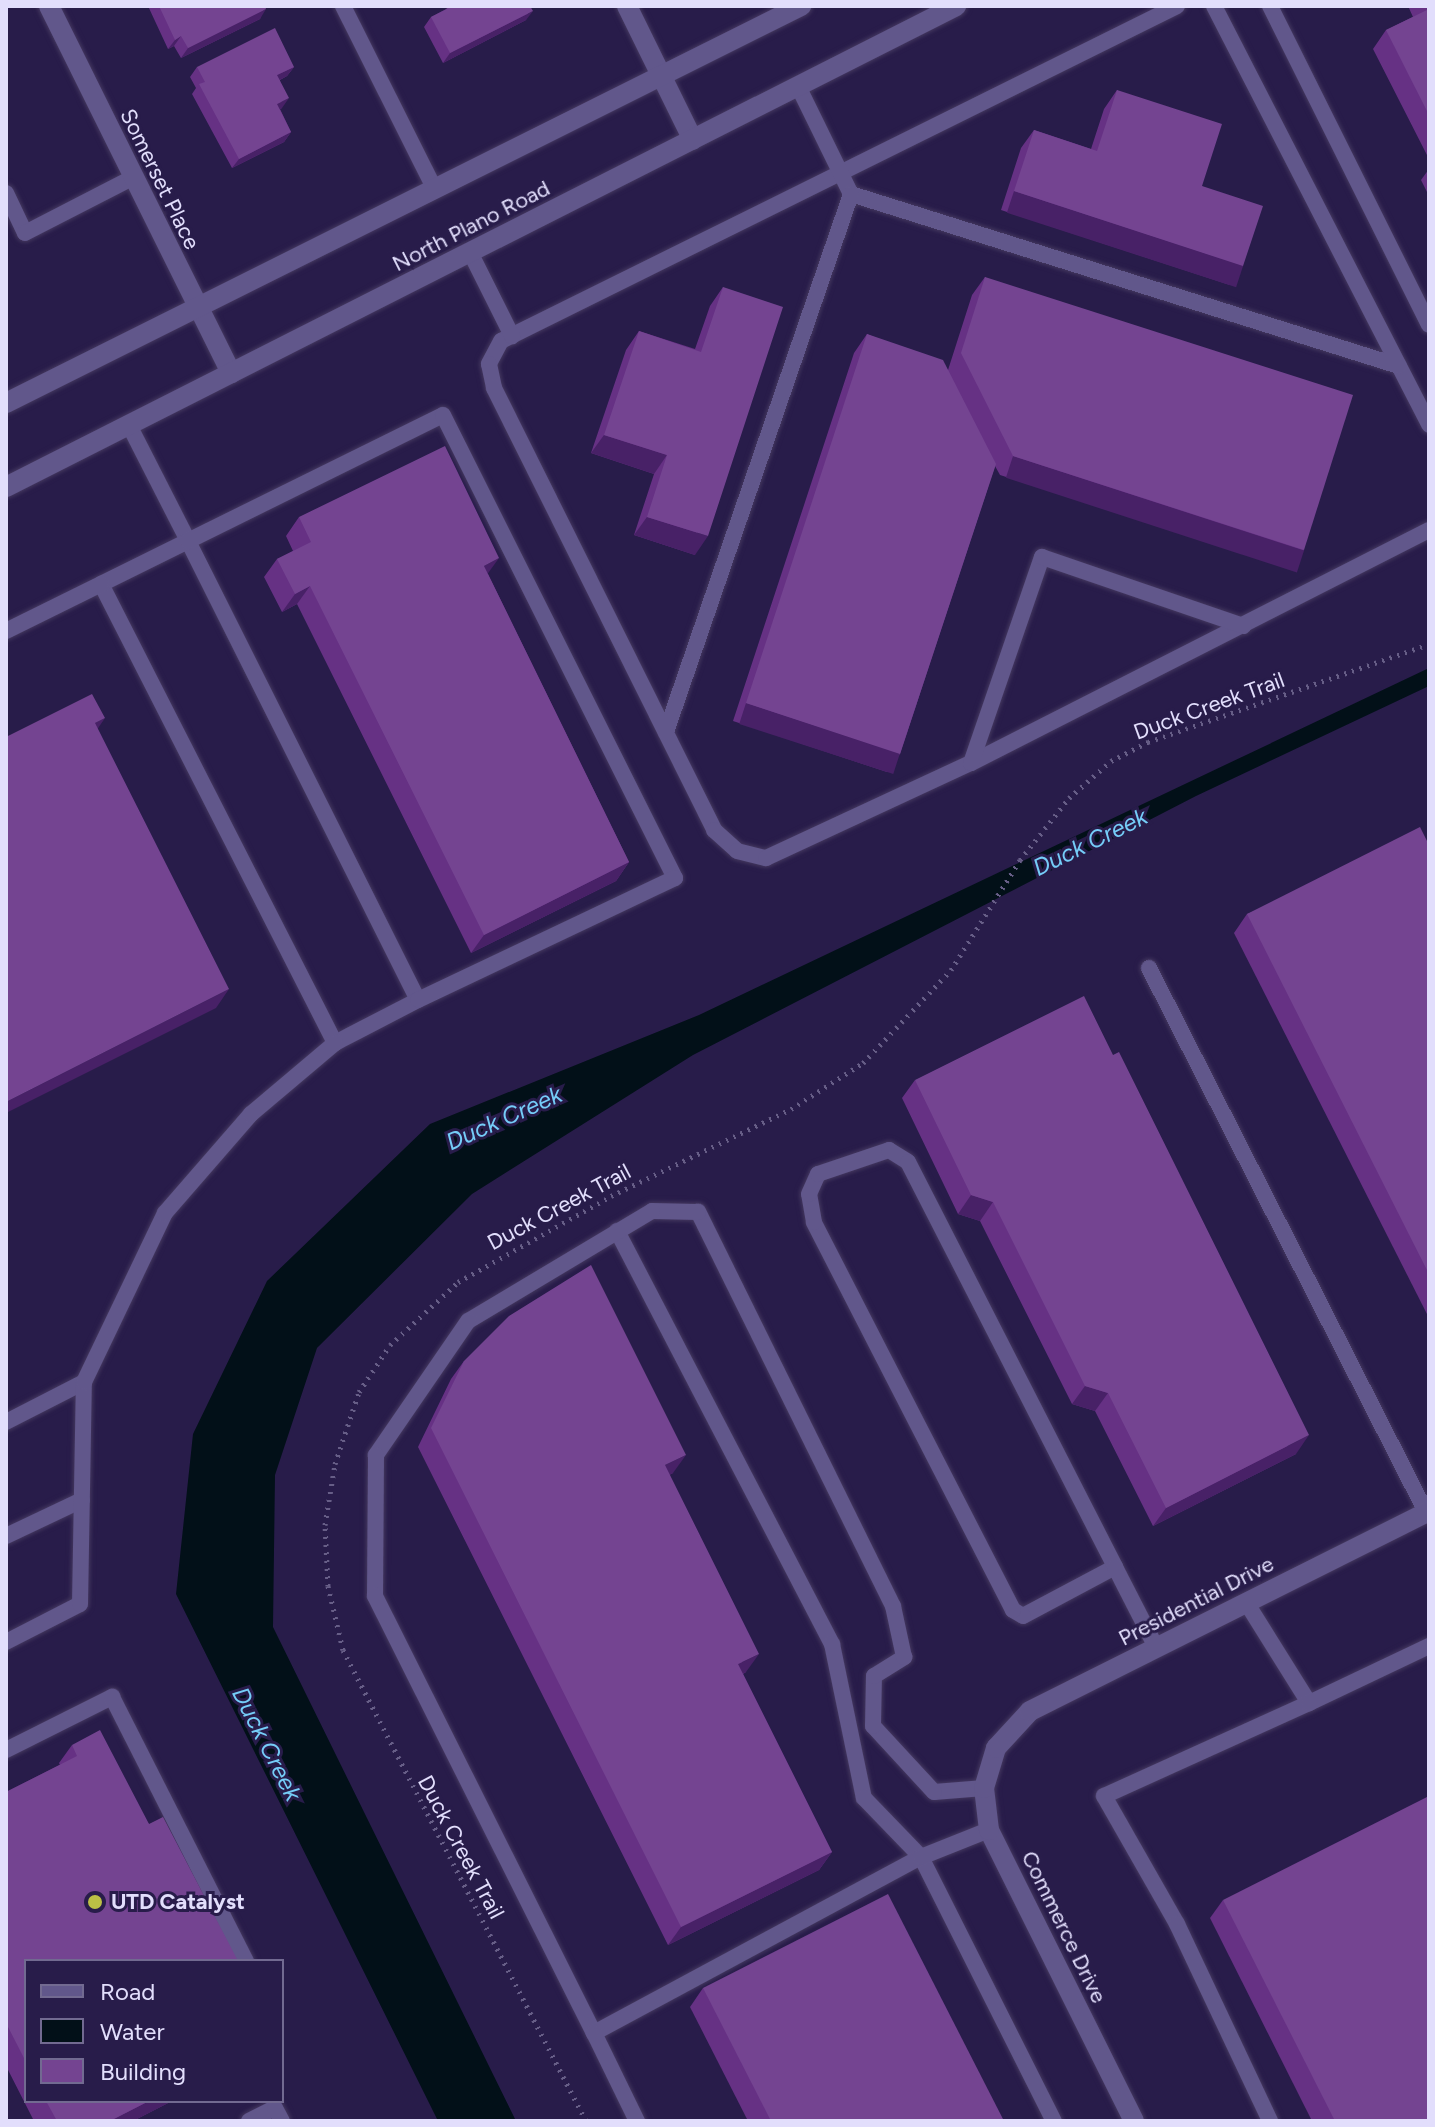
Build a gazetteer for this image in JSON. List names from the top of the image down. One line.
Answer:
{"streets":{"main road":["Somerset Place","North Plano Road","Presidential Drive","Commerce Drive"],"path":["Duck Creek Trail"]},"crossings":[["Somerset Place","North Plano Road"],["Presidential Drive","Commerce Drive"]],"water":["Duck Creek"],"places":["UTD Catalyst"],"legend":["Road","Water","Building"]}
